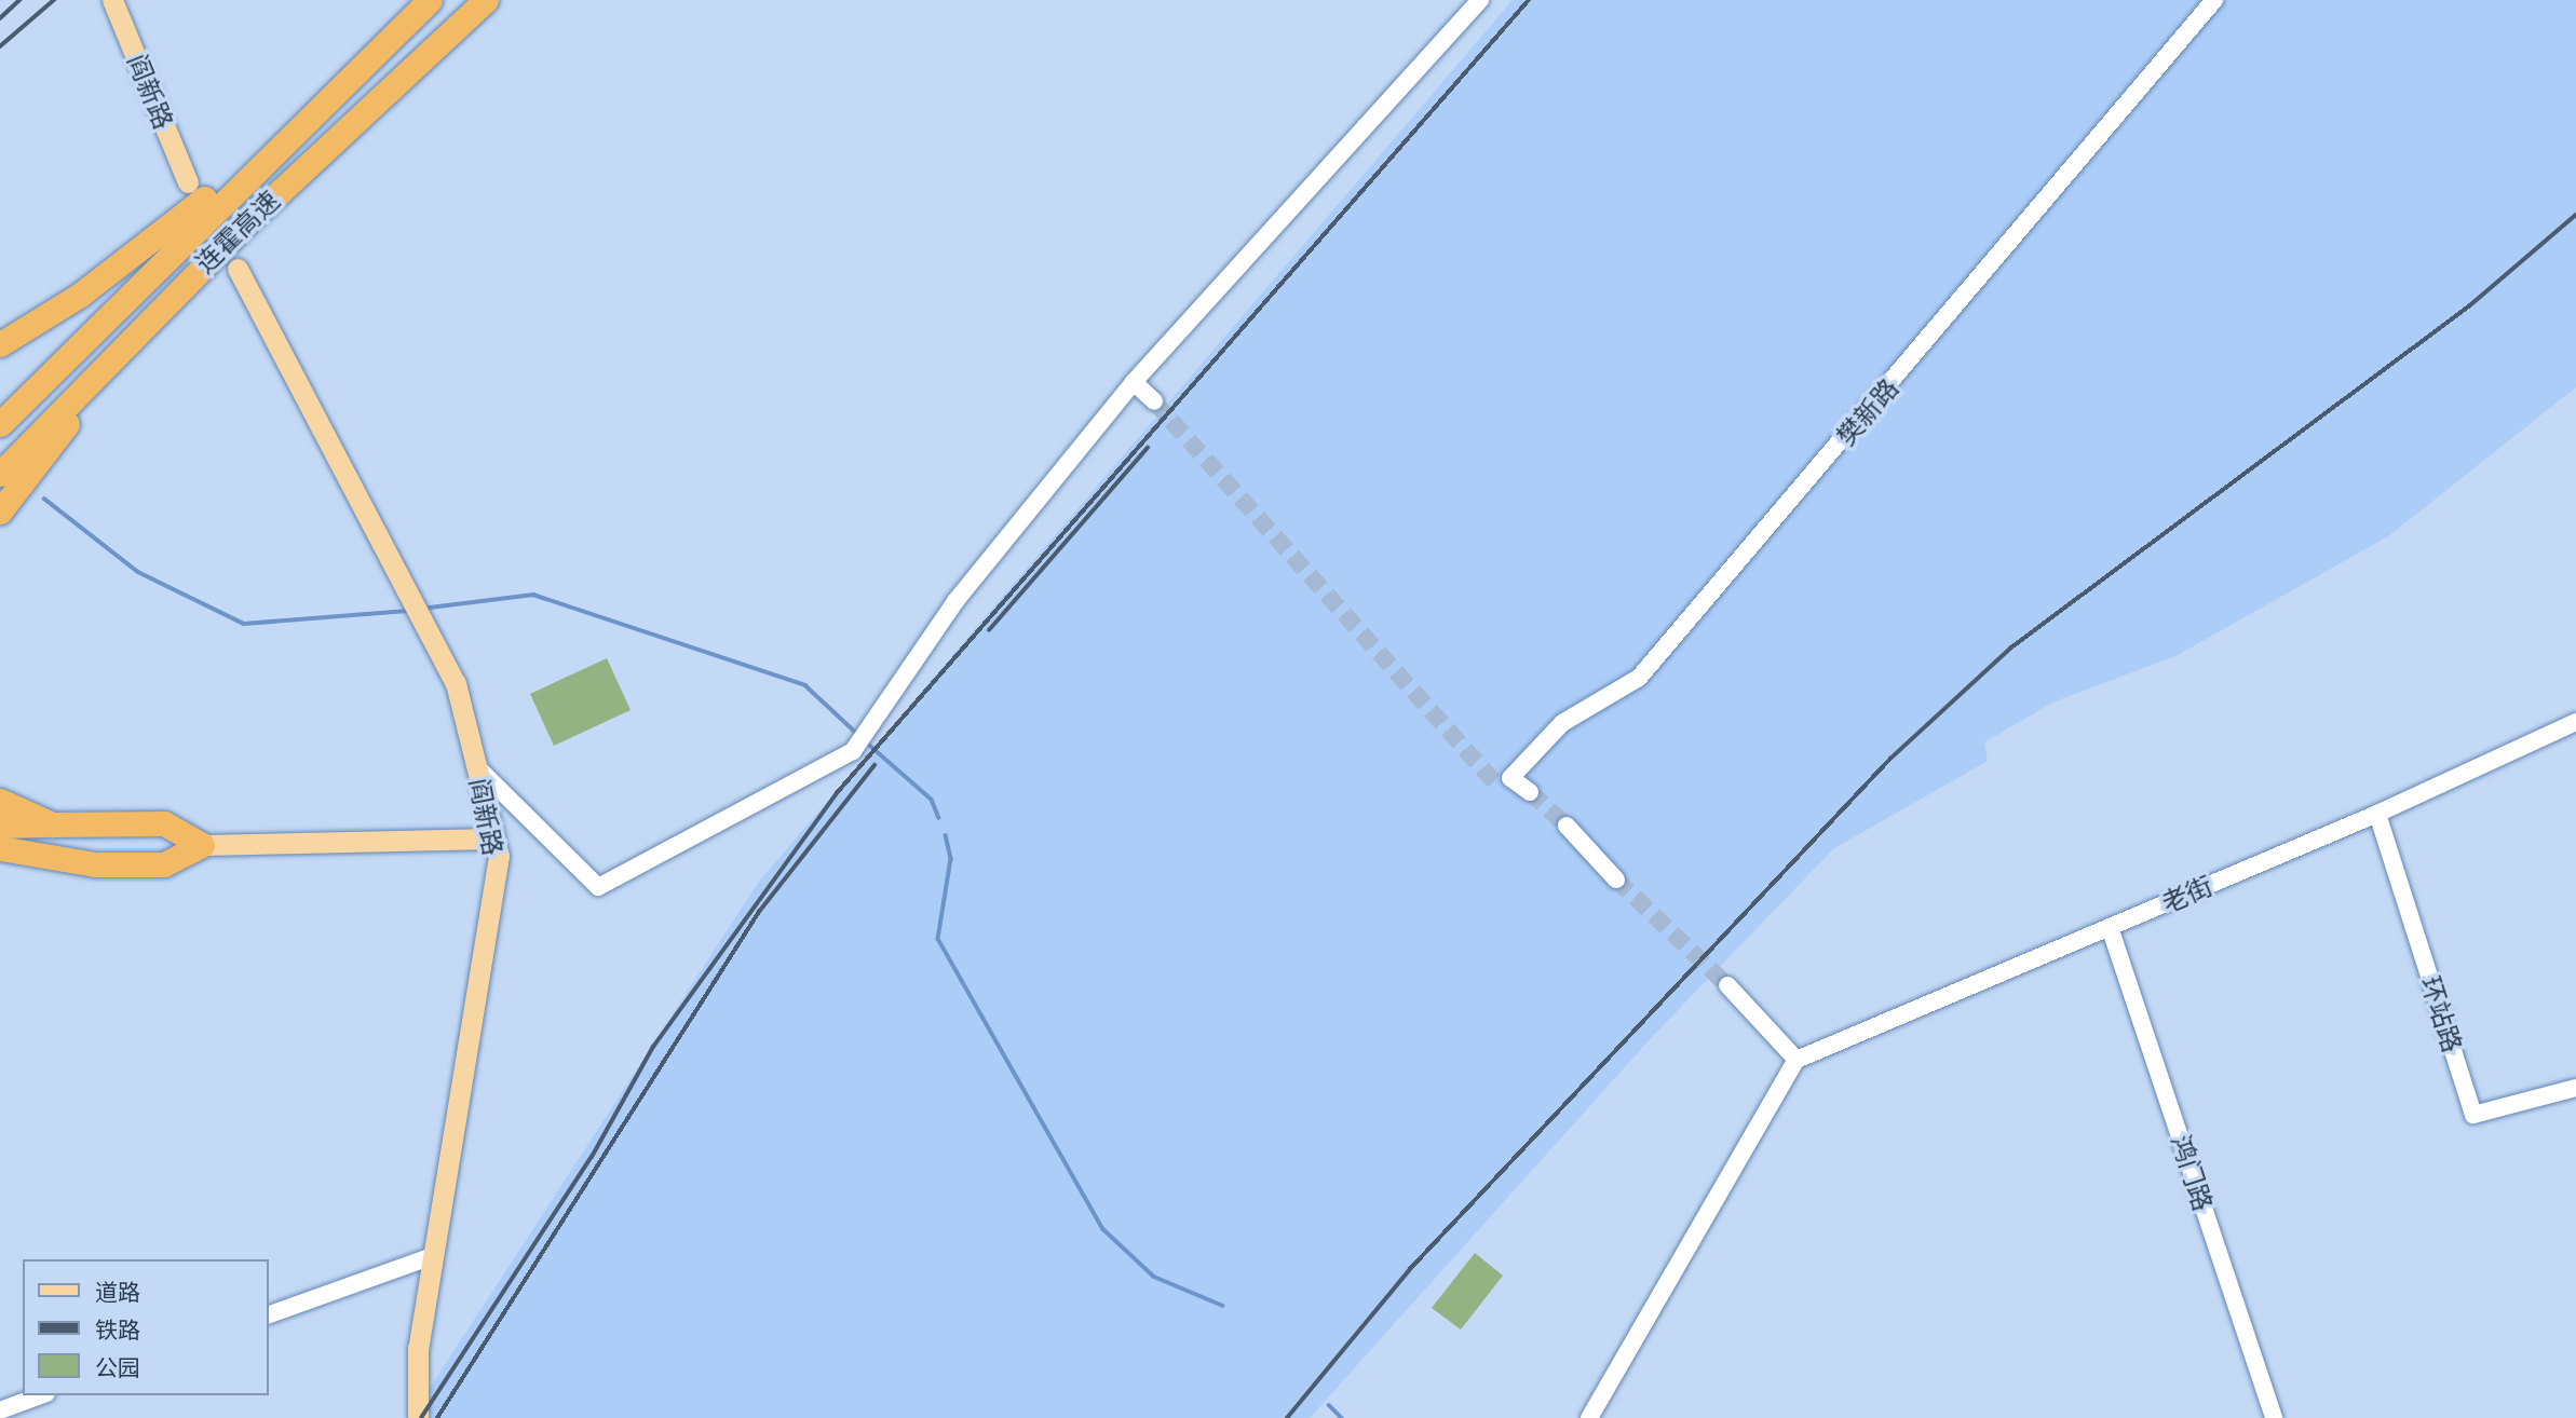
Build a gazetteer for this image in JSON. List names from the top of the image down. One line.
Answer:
{"streets":{"highway":["连霍高速"],"main road":["阎新路"],"street":["樊新路","老街","环站路","鸿门路"]},"crossings":[["老街","环站路"],["老街","鸿门路"]],"legend":["道路","铁路","公园"]}
